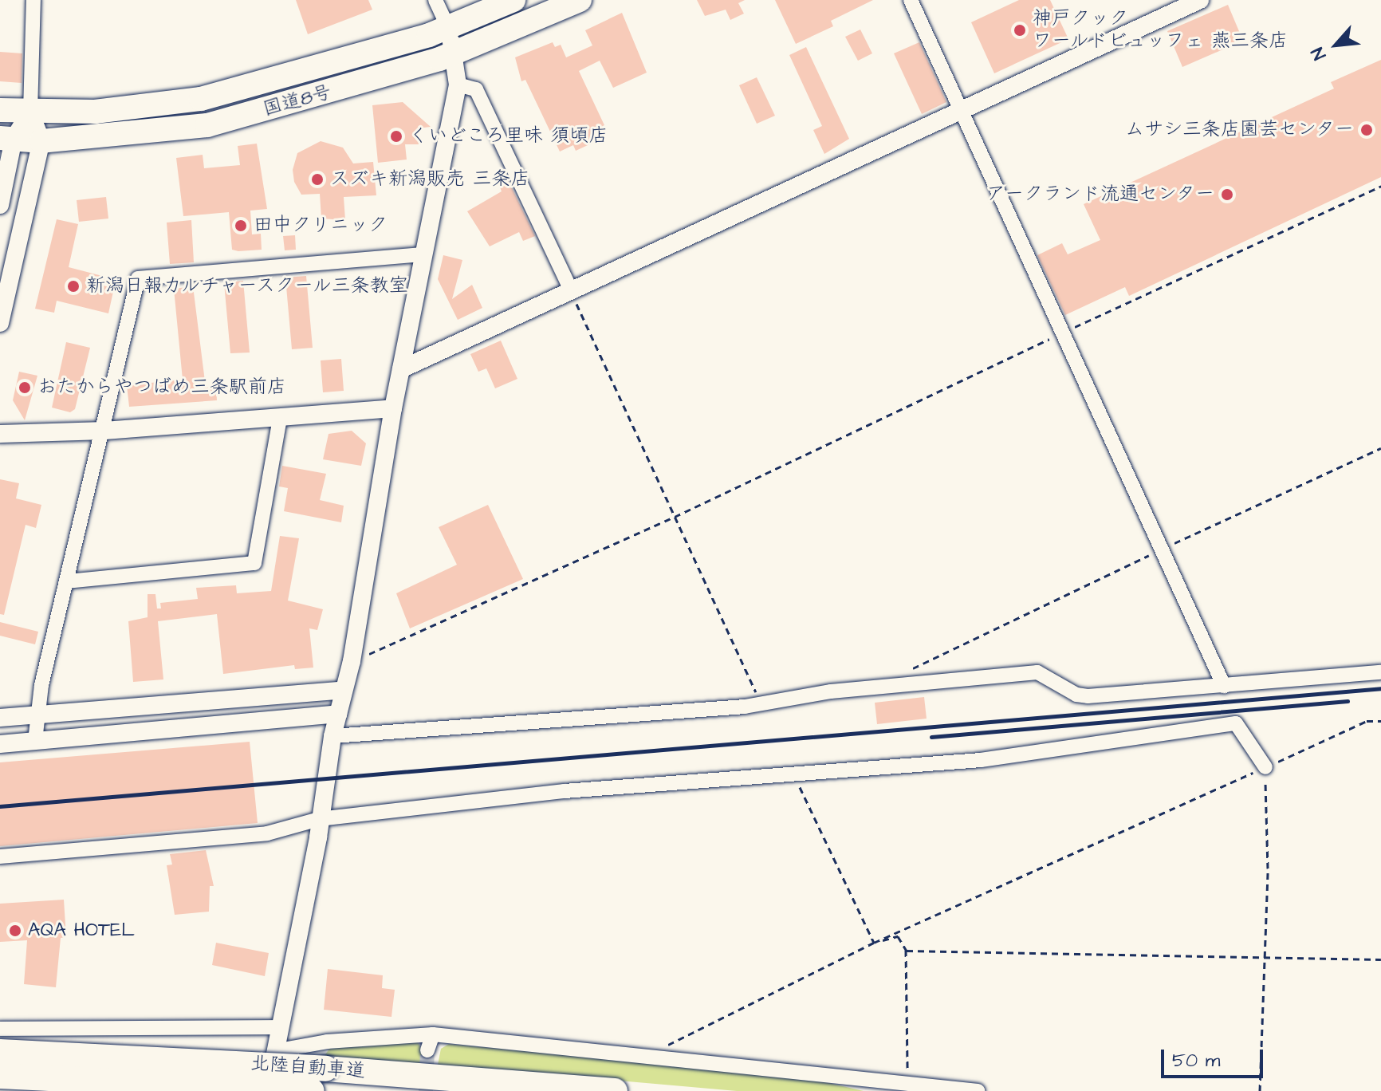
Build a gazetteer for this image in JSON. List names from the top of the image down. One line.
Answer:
{"streets":{"highway":["国道8号","北陸自動車道"]},"places":["神戸クック ワールドビュッフェ 燕三条店","ムサシ三条店園芸センター","くいどころ里味 須頃店","スズキ新潟販売 三条店","アークランド流通センター","田中クリニック","新潟日報カルチャースクール三条教室","おたからやつばめ三条駅前店","AQA HOTEL"],"scale_bar":"50 m","north":"bottom left"}
